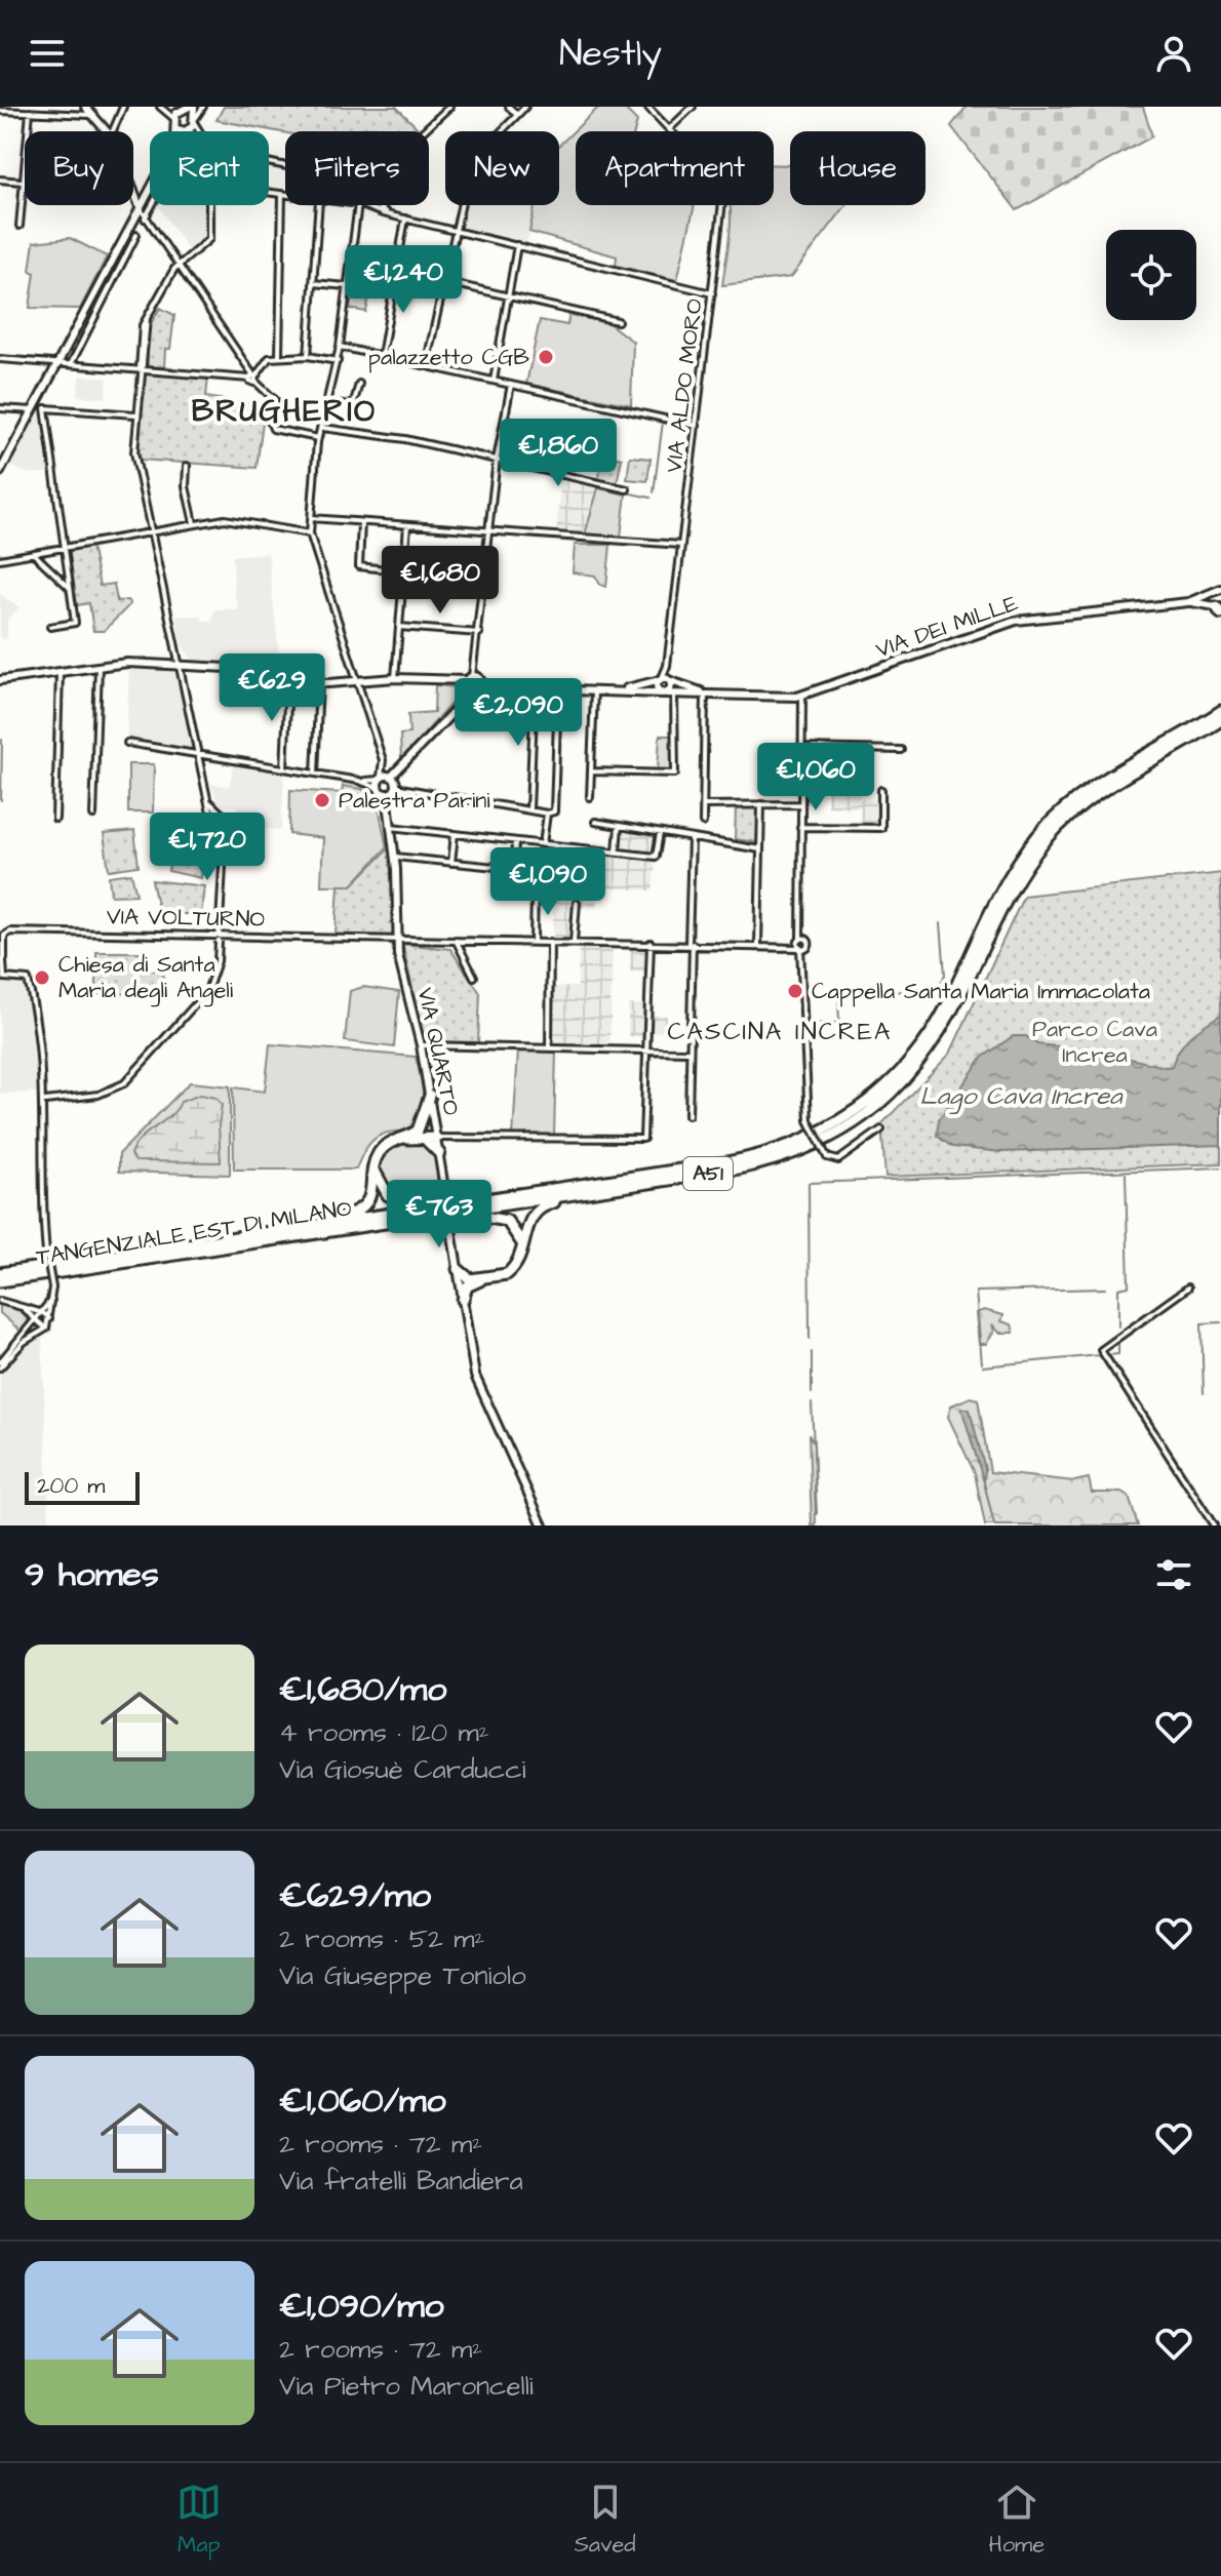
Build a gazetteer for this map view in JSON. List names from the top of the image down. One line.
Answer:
{"streets":{"highway":["A51","TANGENZIALE EST DI MILANO"],"main road":["VIA DEI MILLE","VIA QUARTO"],"street":["VIA ALDO MORO","VIA VOLTURNO"]},"crossings":[["VIA ALDO MORO","VIA DEI MILLE"],["VIA VOLTURNO","VIA QUARTO"]],"districts":["BRUGHERIO","CASCINA INCREA"],"water":["Lago Cava Increa"],"parks":["Parco Cava Increa"],"places":["palazzetto CGB","Palestra Parini","Chiesa di Santa Maria degli Angeli","Cappella Santa Maria Immacolata"],"scale_bar":"200 m","page":{"header":"Nestly","chip":["Buy","Rent","Filters","New","Apartment","House"],"price":["€1,240","€1,860","€1,680","€629","€2,090","€1,060","€1,720","€1,090","€763"],"scale":"200 m","heading":"9 homes","list":[{"name":"€1,680/mo","note":"4 rooms · 120 m² · Via Giosuè Carducci"},{"name":"€629/mo","note":"2 rooms · 52 m² · Via Giuseppe Toniolo"},{"name":"€1,060/mo","note":"2 rooms · 72 m² · Via fratelli Bandiera"},{"name":"€1,090/mo","note":"2 rooms · 72 m² · Via Pietro Maroncelli"}],"tabs":["Map","Saved","Home"]}}
